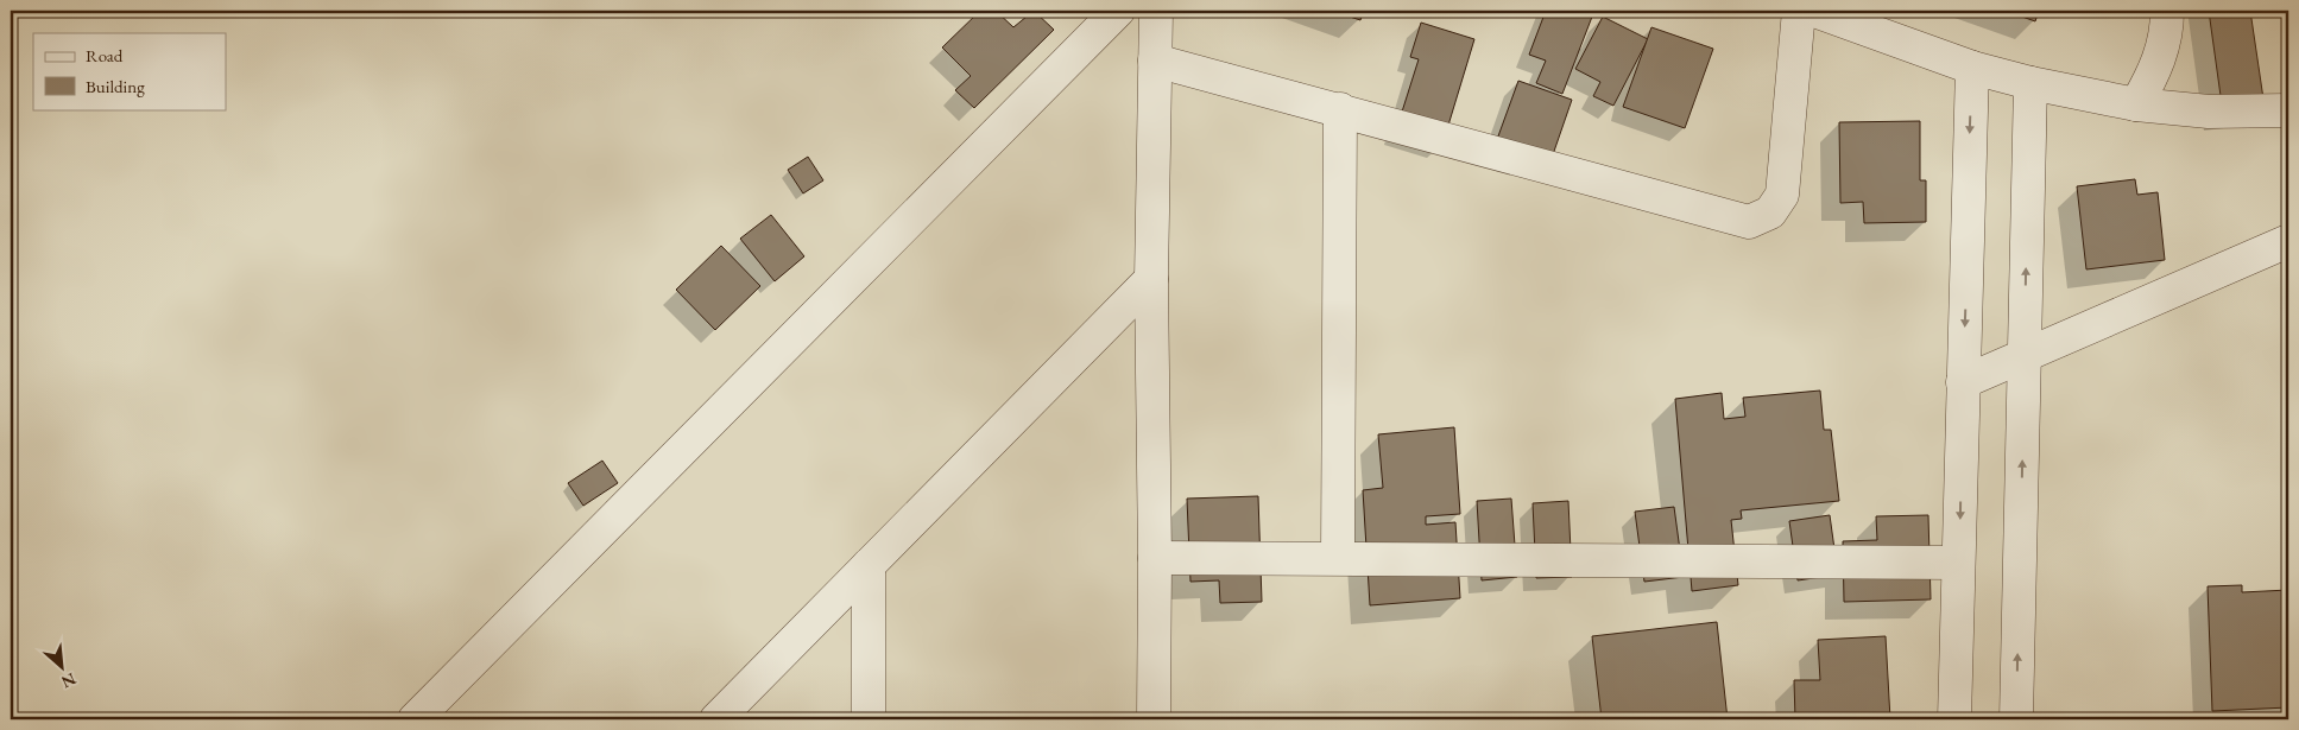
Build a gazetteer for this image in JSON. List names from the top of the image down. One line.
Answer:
{"legend":["Road","Building"],"north":"bottom right"}
